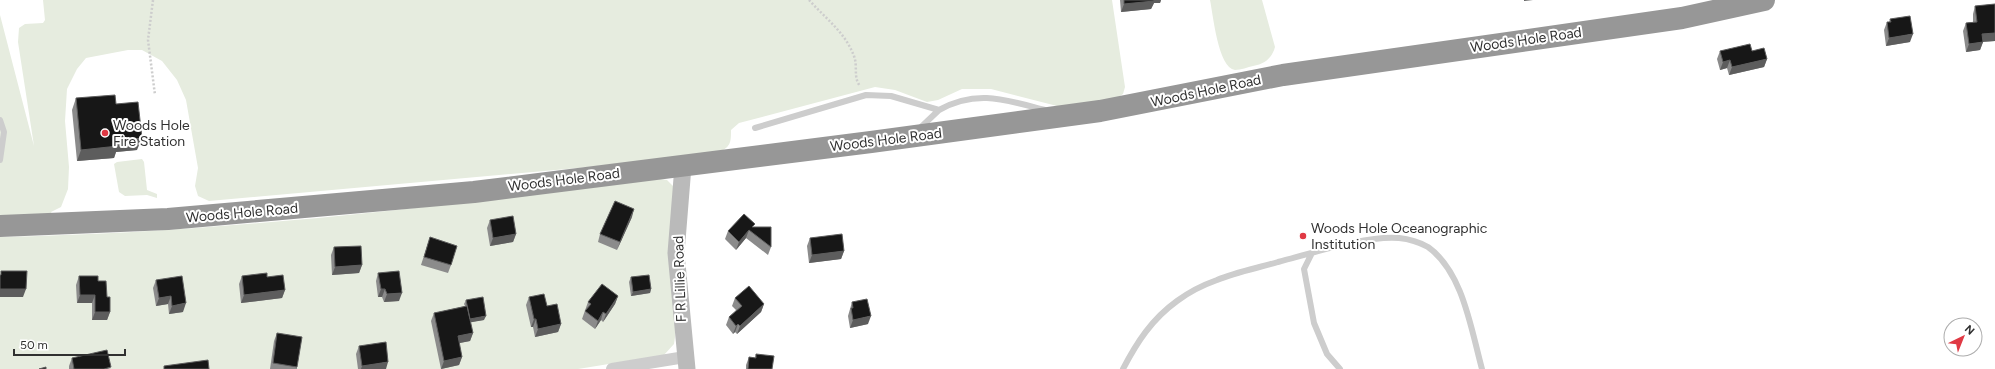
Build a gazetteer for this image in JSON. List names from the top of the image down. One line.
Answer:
{"streets":{"highway":["Woods Hole Road"],"street":["F R Lillie Road"]},"crossings":[["Woods Hole Road","F R Lillie Road"]],"places":["Woods Hole Fire Station","Woods Hole Oceanographic Institution"],"scale_bar":"50 m","north":"top right"}
